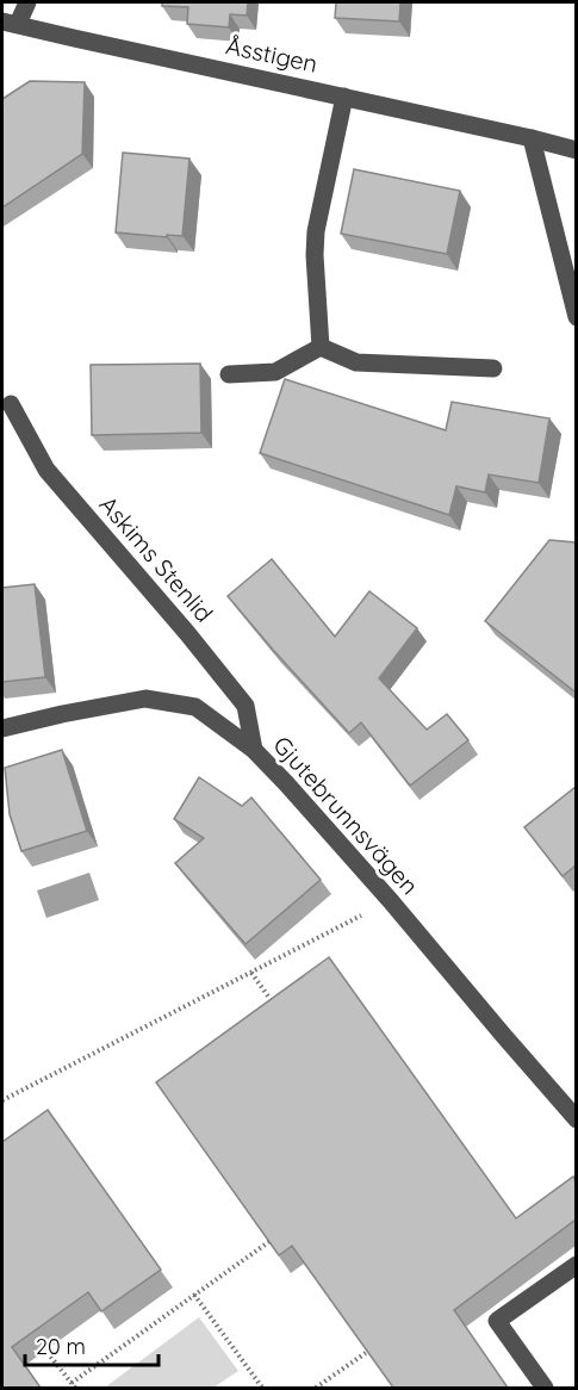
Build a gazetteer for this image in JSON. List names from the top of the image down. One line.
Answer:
{"streets":{"street":["Åsstigen","Askims Stenlid","Gjutebrunnsvägen"]},"crossings":[["Askims Stenlid","Gjutebrunnsvägen"]],"scale_bar":"20 m"}
